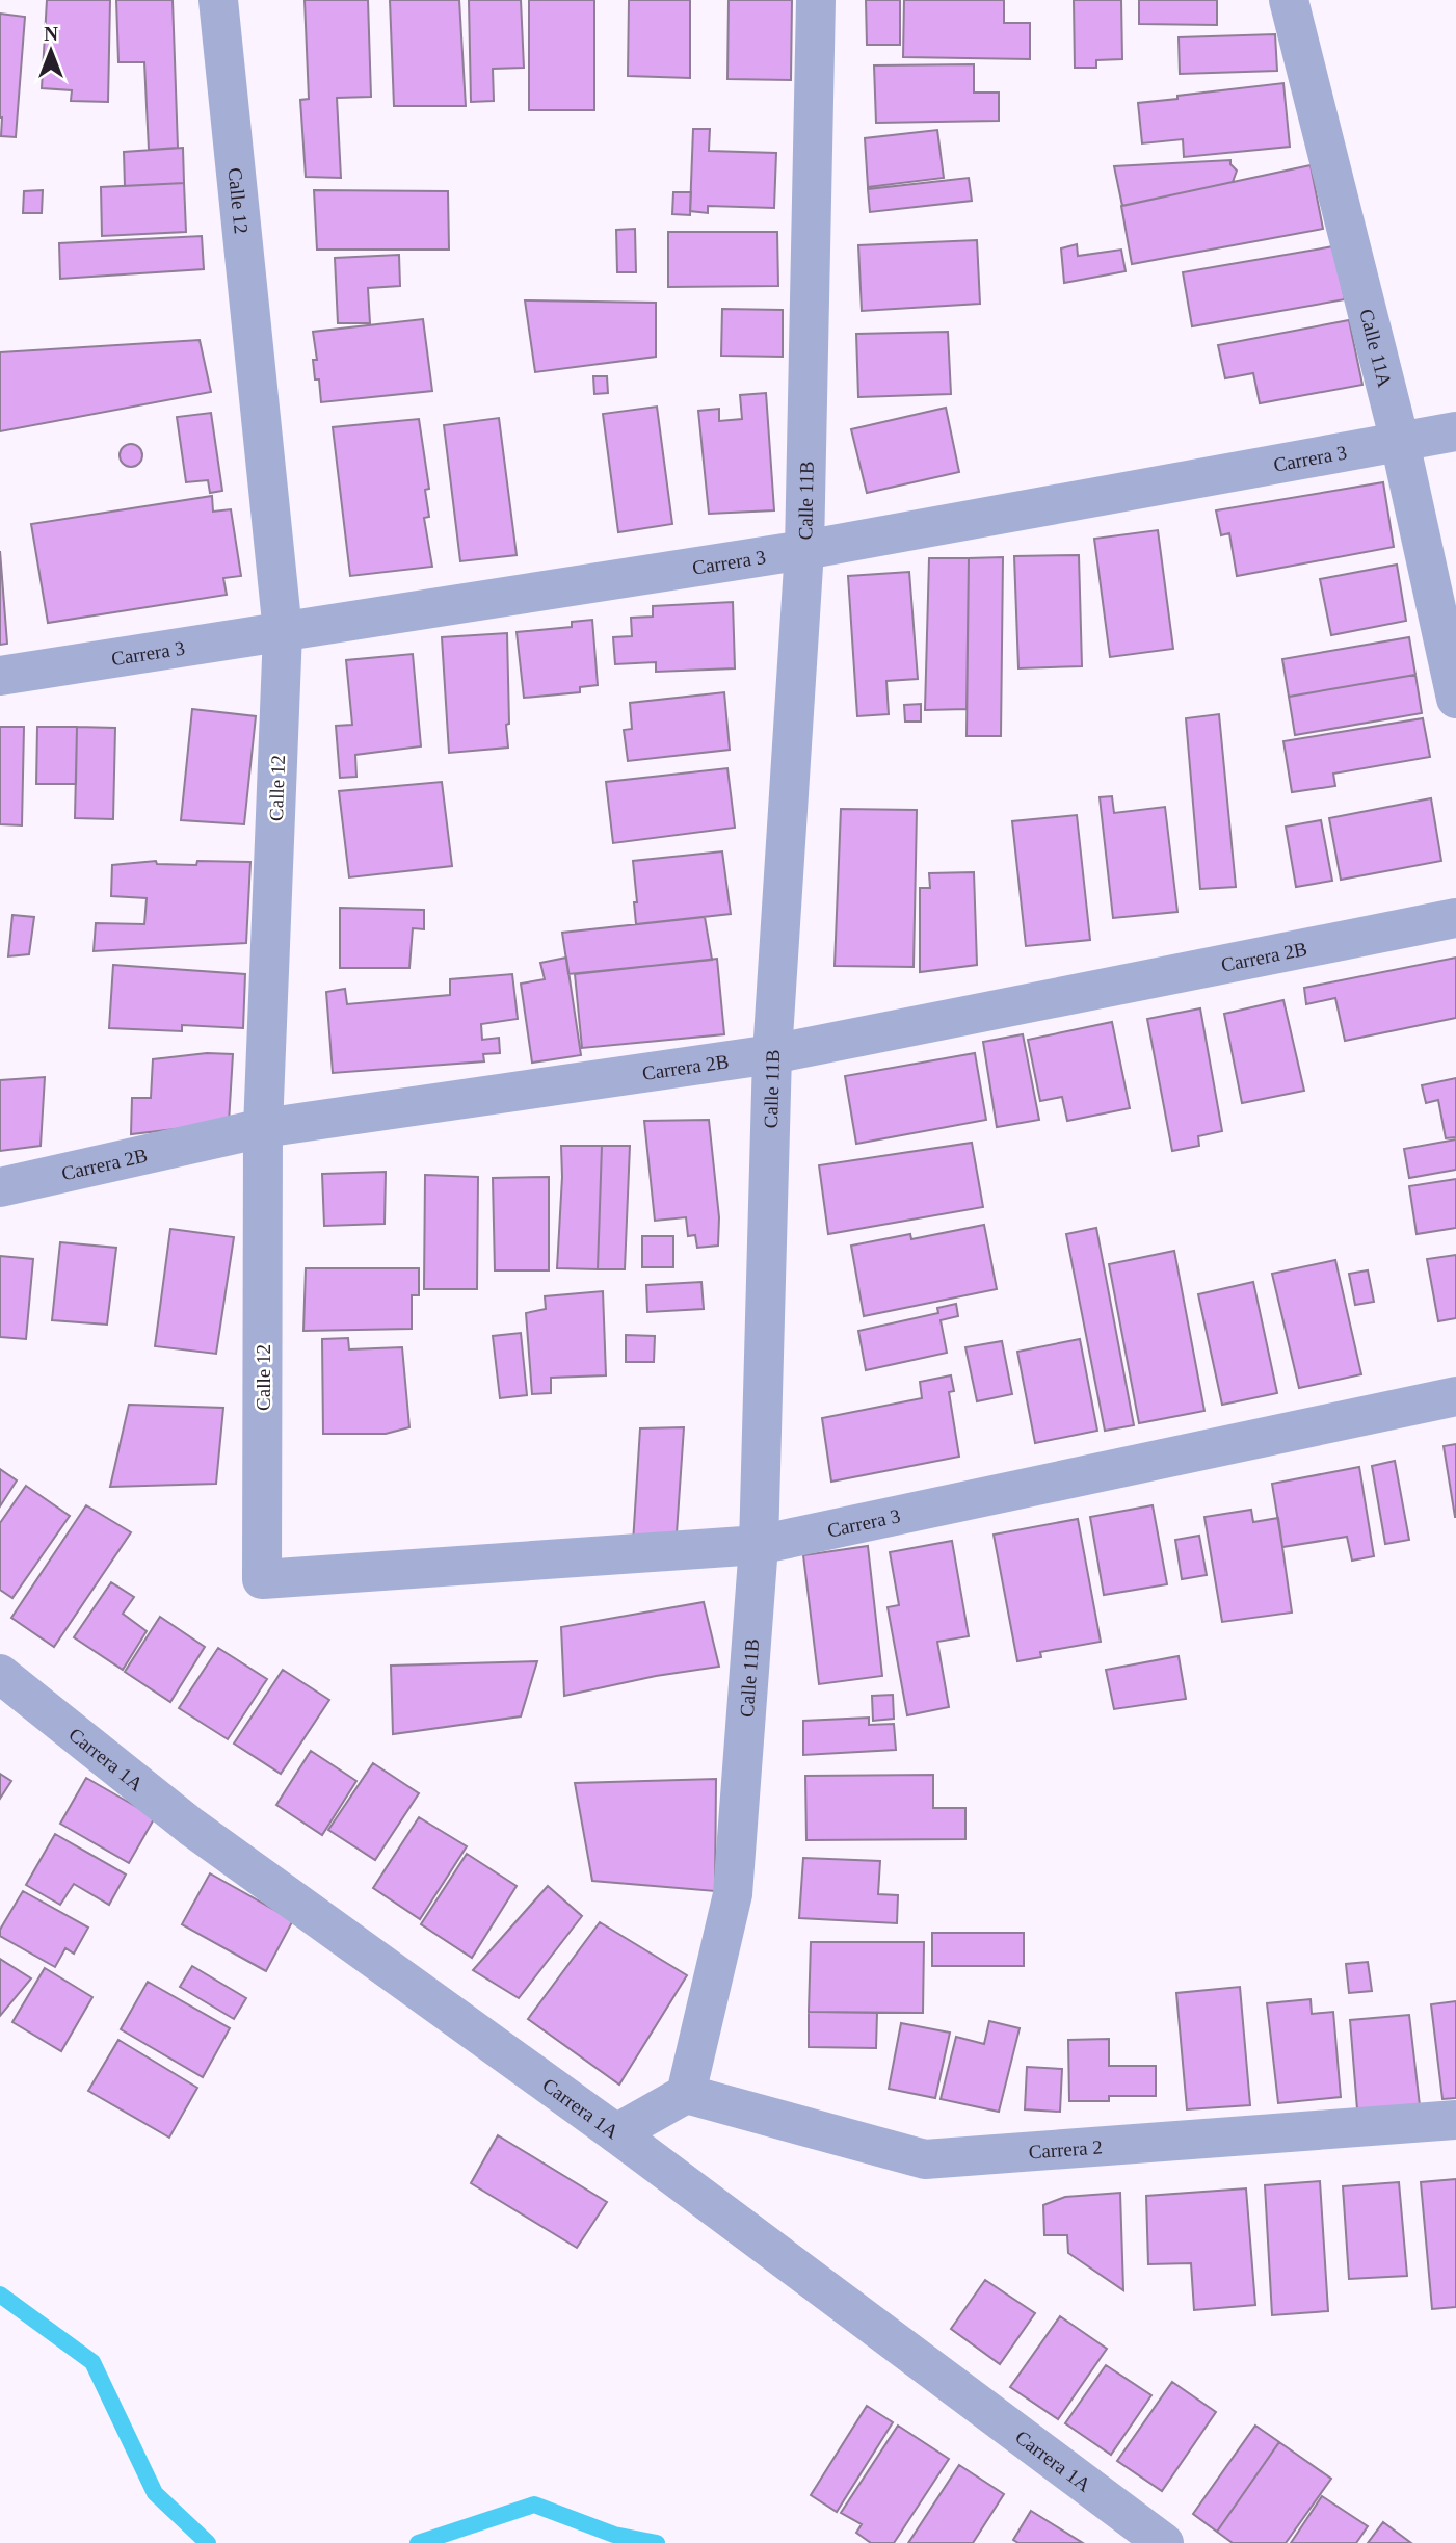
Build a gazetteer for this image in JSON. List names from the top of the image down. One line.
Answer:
{"streets":{"street":["Calle 12","Calle 11A","Carrera 3","Calle 11B","Carrera 2B","Carrera 1A","Carrera 2"]},"crossings":[["Calle 12","Carrera 3"],["Calle 12","Carrera 2B"],["Calle 11A","Carrera 3"],["Carrera 3","Calle 11B"],["Calle 11B","Carrera 2B"],["Calle 11B","Carrera 2"]],"north":"top"}
